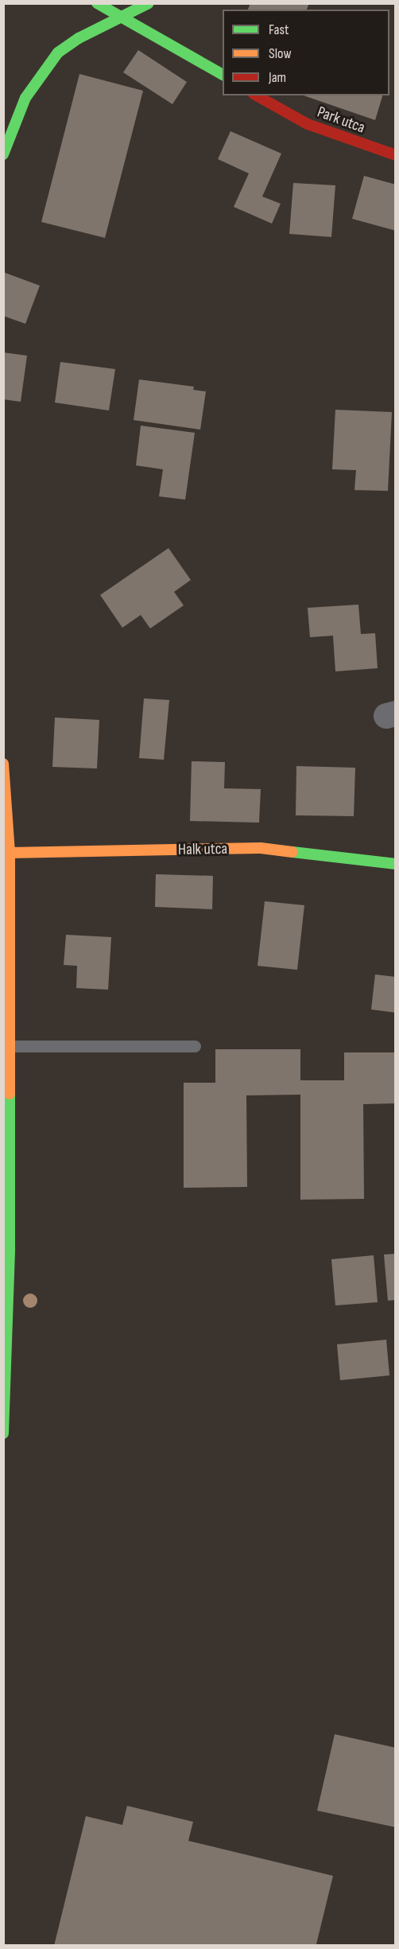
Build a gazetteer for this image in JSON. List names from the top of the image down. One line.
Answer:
{"streets":{"street":["Park utca","Halk utca"]},"legend":["Fast","Slow","Jam"]}
